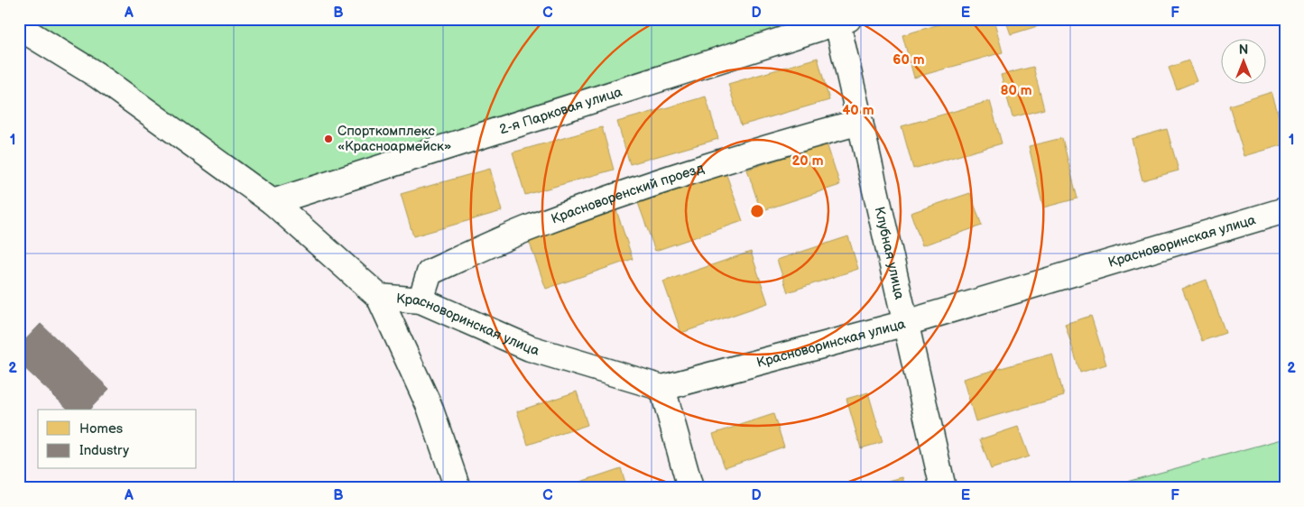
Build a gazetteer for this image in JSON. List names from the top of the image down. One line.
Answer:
{"streets":{"street":["2-я Парковая улица","Красноворенский проезд","Красноворинская улица","Клубная улица"]},"crossings":[["2-я Парковая улица","Клубная улица"],["Красноворенский проезд","Красноворинская улица"],["Красноворенский проезд","Клубная улица"],["Красноворинская улица","Клубная улица"]],"places":["Спорткомплекс «Красноармейск»"],"legend":["Homes","Industry"],"north":"top","grid":{"columns":["A","B","C","D","E","F"],"rows":["1","2"]},"rings":["60 m","80 m","40 m","20 m"]}
